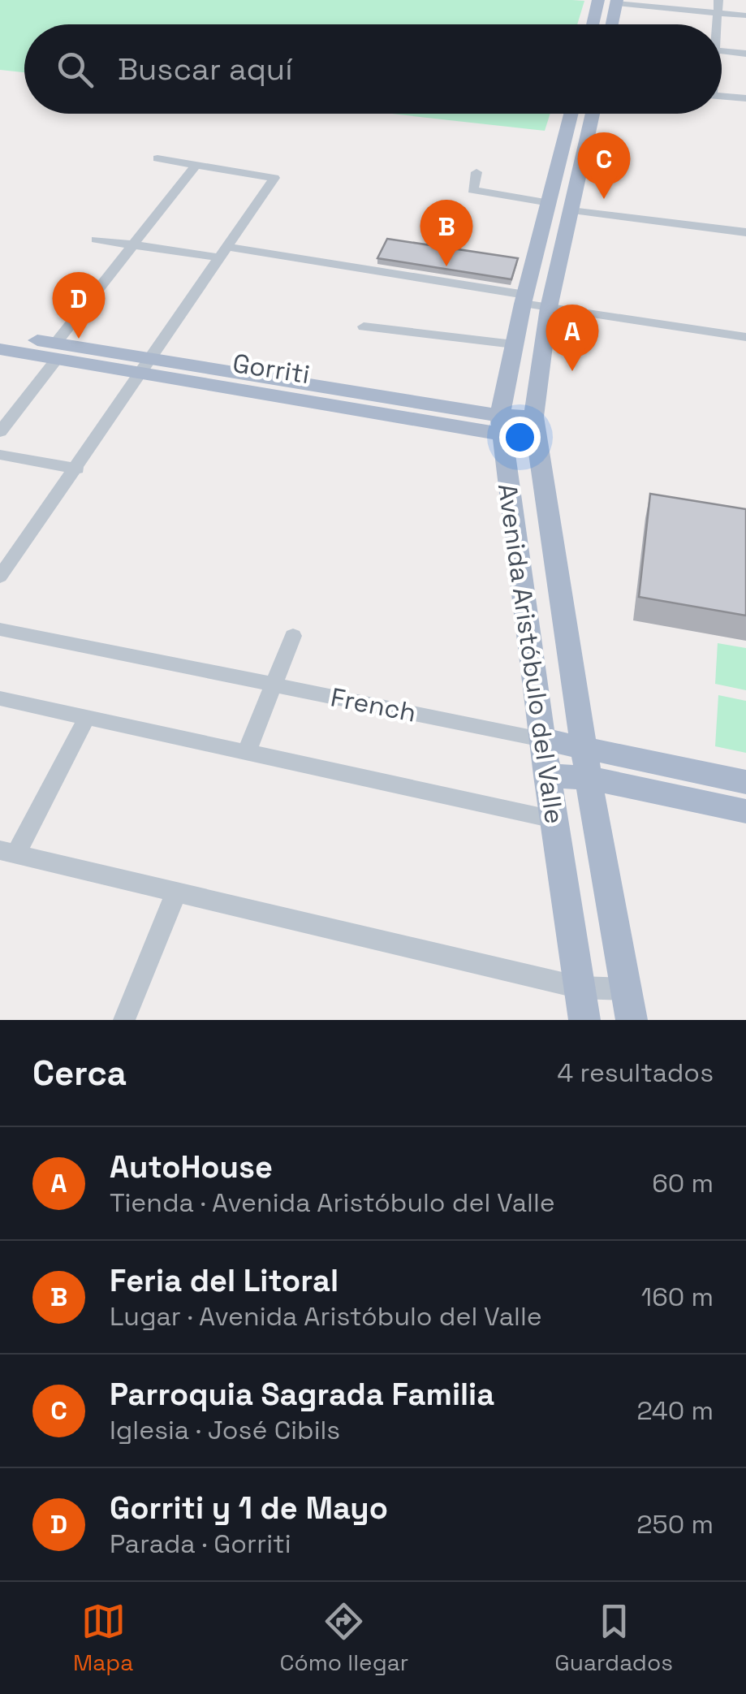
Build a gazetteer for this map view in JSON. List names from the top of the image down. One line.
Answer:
{"streets":{"main road":["Gorriti","Avenida Aristóbulo del Valle","French"]},"crossings":[["Gorriti","Avenida Aristóbulo del Valle"],["Avenida Aristóbulo del Valle","French"]],"page":{"search":"Buscar aquí","pins":["C","B","D","A"],"heading":["Cerca","4 resultados"],"list":[{"mark":"A","name":"AutoHouse","note":"Tienda · Avenida Aristóbulo del Valle","value":"60 m"},{"mark":"B","name":"Feria del Litoral","note":"Lugar · Avenida Aristóbulo del Valle","value":"160 m"},{"mark":"C","name":"Parroquia Sagrada Familia","note":"Iglesia · José Cibils","value":"240 m"},{"mark":"D","name":"Gorriti y 1 de Mayo","note":"Parada · Gorriti","value":"250 m"}],"nav":["Mapa","Cómo llegar","Guardados"]}}
